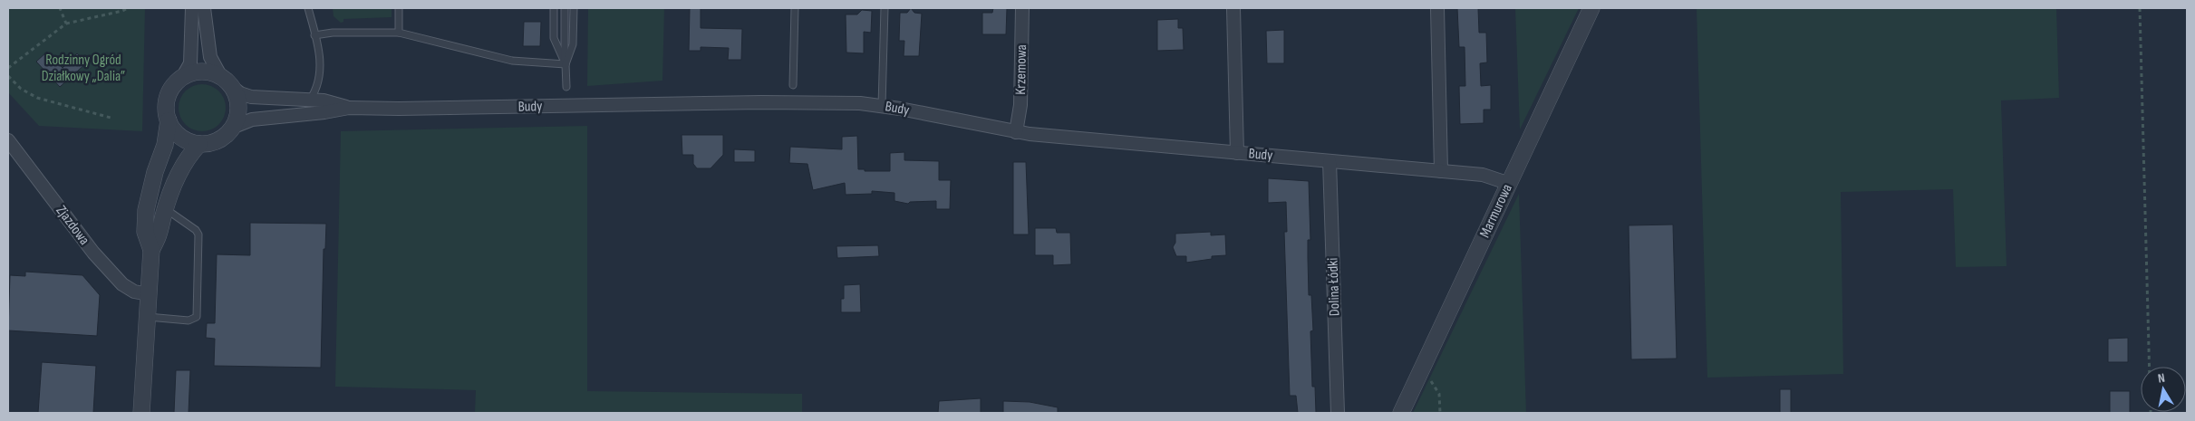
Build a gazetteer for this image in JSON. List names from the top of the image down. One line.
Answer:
{"streets":{"street":["Krzemowa","Budy","Marmurowa","Zjazdowa","Dolina Łódki"]},"crossings":[["Krzemowa","Budy"],["Budy","Marmurowa"],["Budy","Dolina Łódki"]],"parks":["Rodzinny Ogród Działkowy „Dalia”"],"north":"top"}
